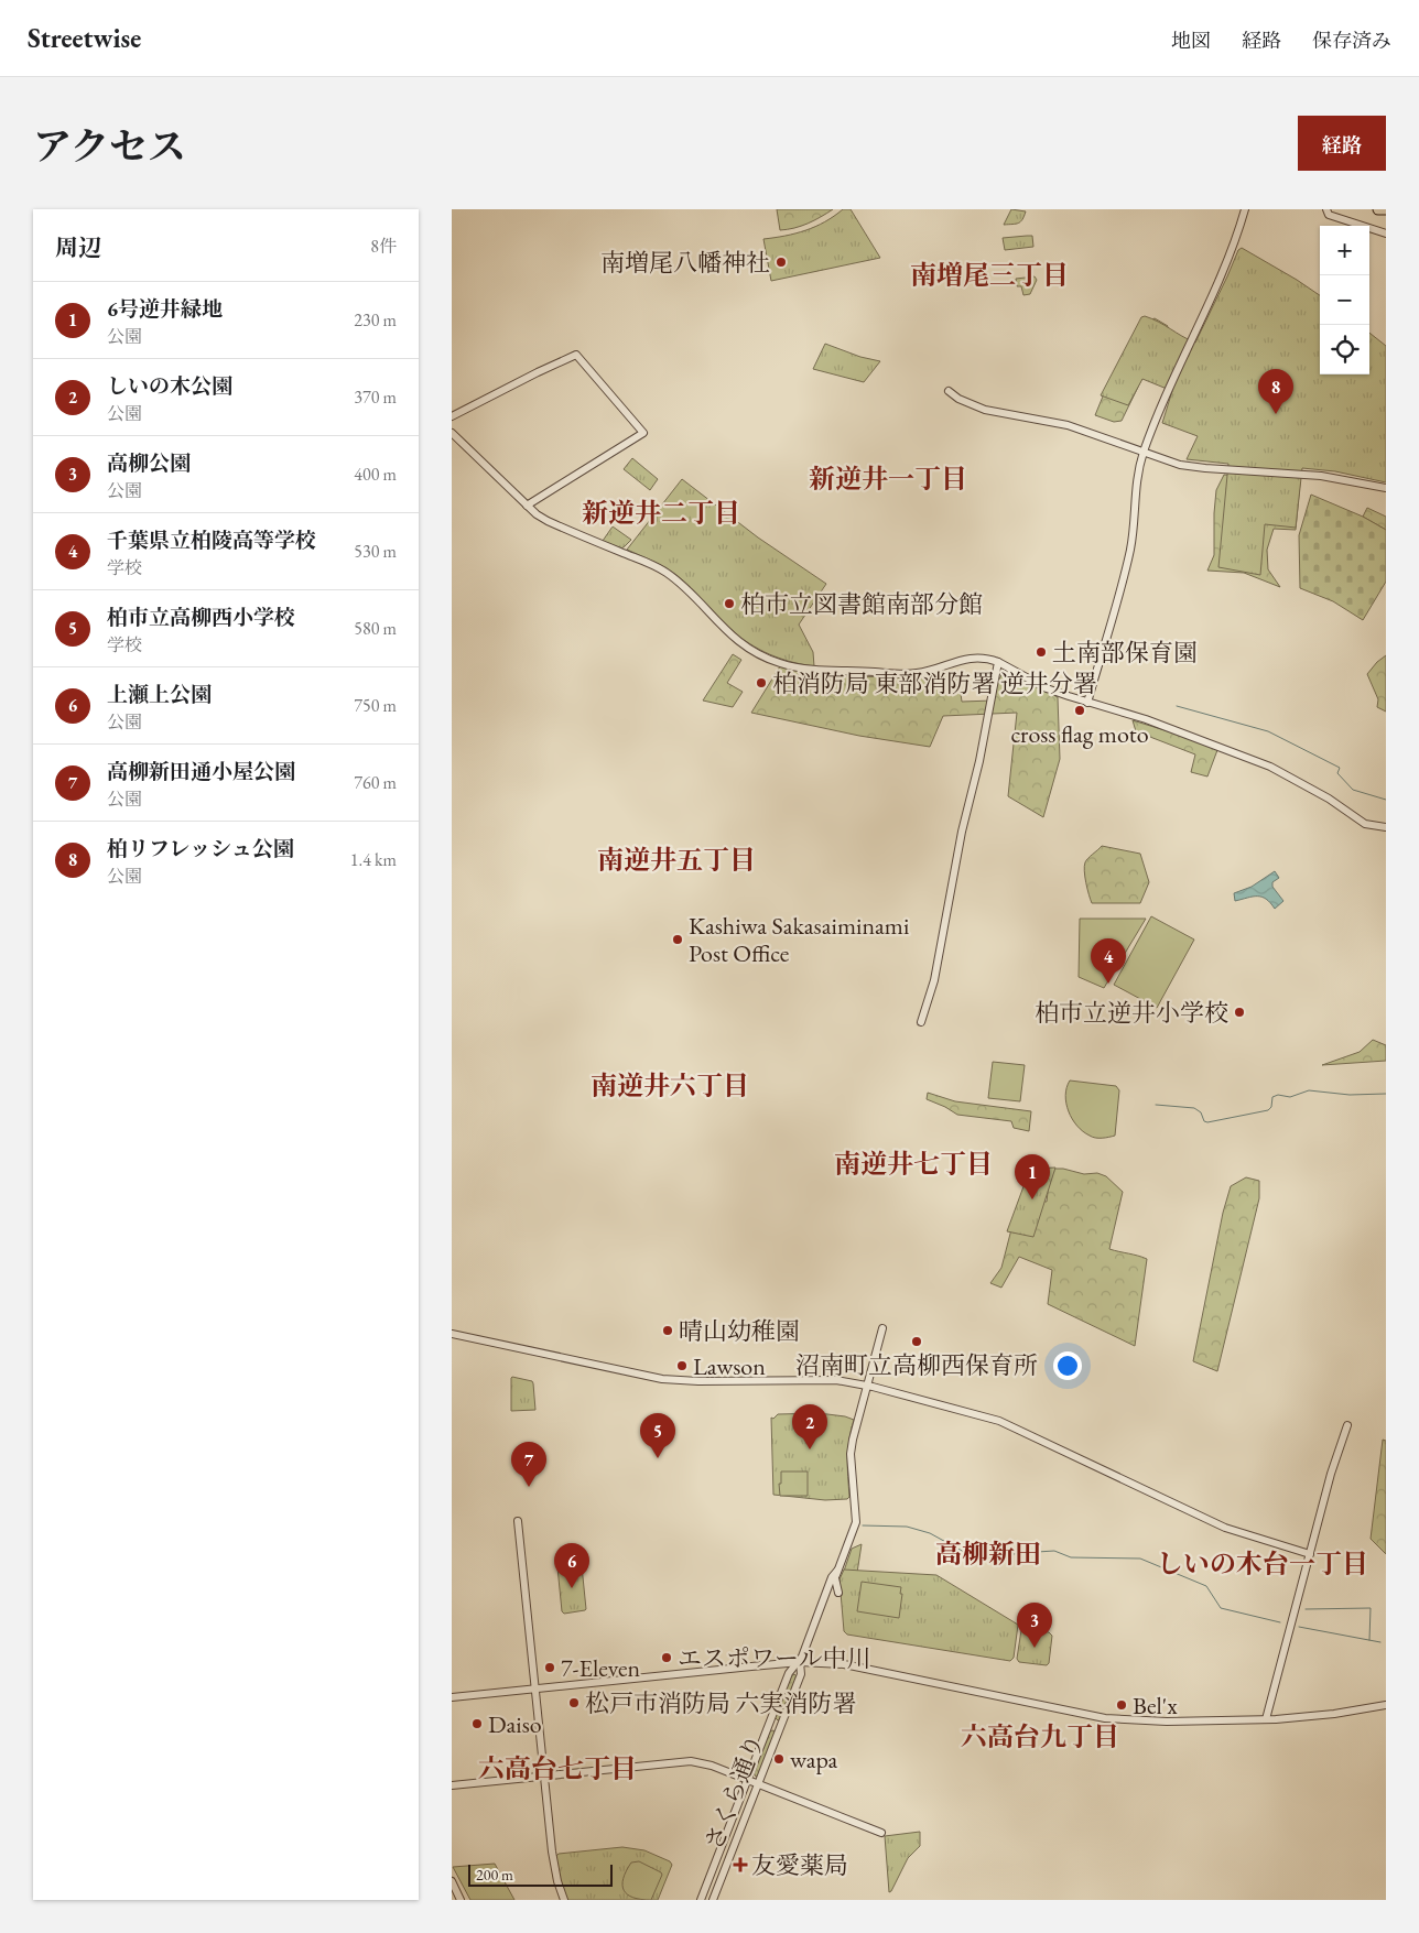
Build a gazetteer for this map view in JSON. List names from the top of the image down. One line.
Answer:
{"streets":{"street":["さくら通り"]},"districts":["南増尾三丁目","新逆井一丁目","新逆井二丁目","南逆井五丁目","南逆井六丁目","南逆井七丁目","高柳新田","しいの木台一丁目","六高台九丁目","六高台七丁目"],"places":{"other":["南増尾八幡神社","柏市立図書館南部分館","土南部保育園","柏消防局 東部消防署 逆井分署","cross flag moto","Kashiwa Sakasaiminami Post Office","柏市立逆井小学校","晴山幼稚園","沼南町立高柳西保育所","Lawson","エスポワール中川","7-Eleven","松戸市消防局 六実消防署","Bel'x","Daiso","wapa"],"health":["友愛薬局"]},"scale_bar":"200 m","page":{"header":"Streetwise","nav":["地図","経路","保存済み"],"title":"アクセス","buttons":"経路","heading":["周辺","8件"],"map_buttons":["+","−"],"list":[{"mark":"1","name":"6号逆井緑地","note":"公園","value":"230 m"},{"mark":"2","name":"しいの木公園","note":"公園","value":"370 m"},{"mark":"3","name":"高柳公園","note":"公園","value":"400 m"},{"mark":"4","name":"千葉県立柏陵高等学校","note":"学校","value":"530 m"},{"mark":"5","name":"柏市立高柳西小学校","note":"学校","value":"580 m"},{"mark":"6","name":"上瀬上公園","note":"公園","value":"750 m"},{"mark":"7","name":"高柳新田通小屋公園","note":"公園","value":"760 m"},{"mark":"8","name":"柏リフレッシュ公園","note":"公園","value":"1.4 km"}],"pins":["8","4","1","2","5","7","6","3"],"scale":"200 m"}}
